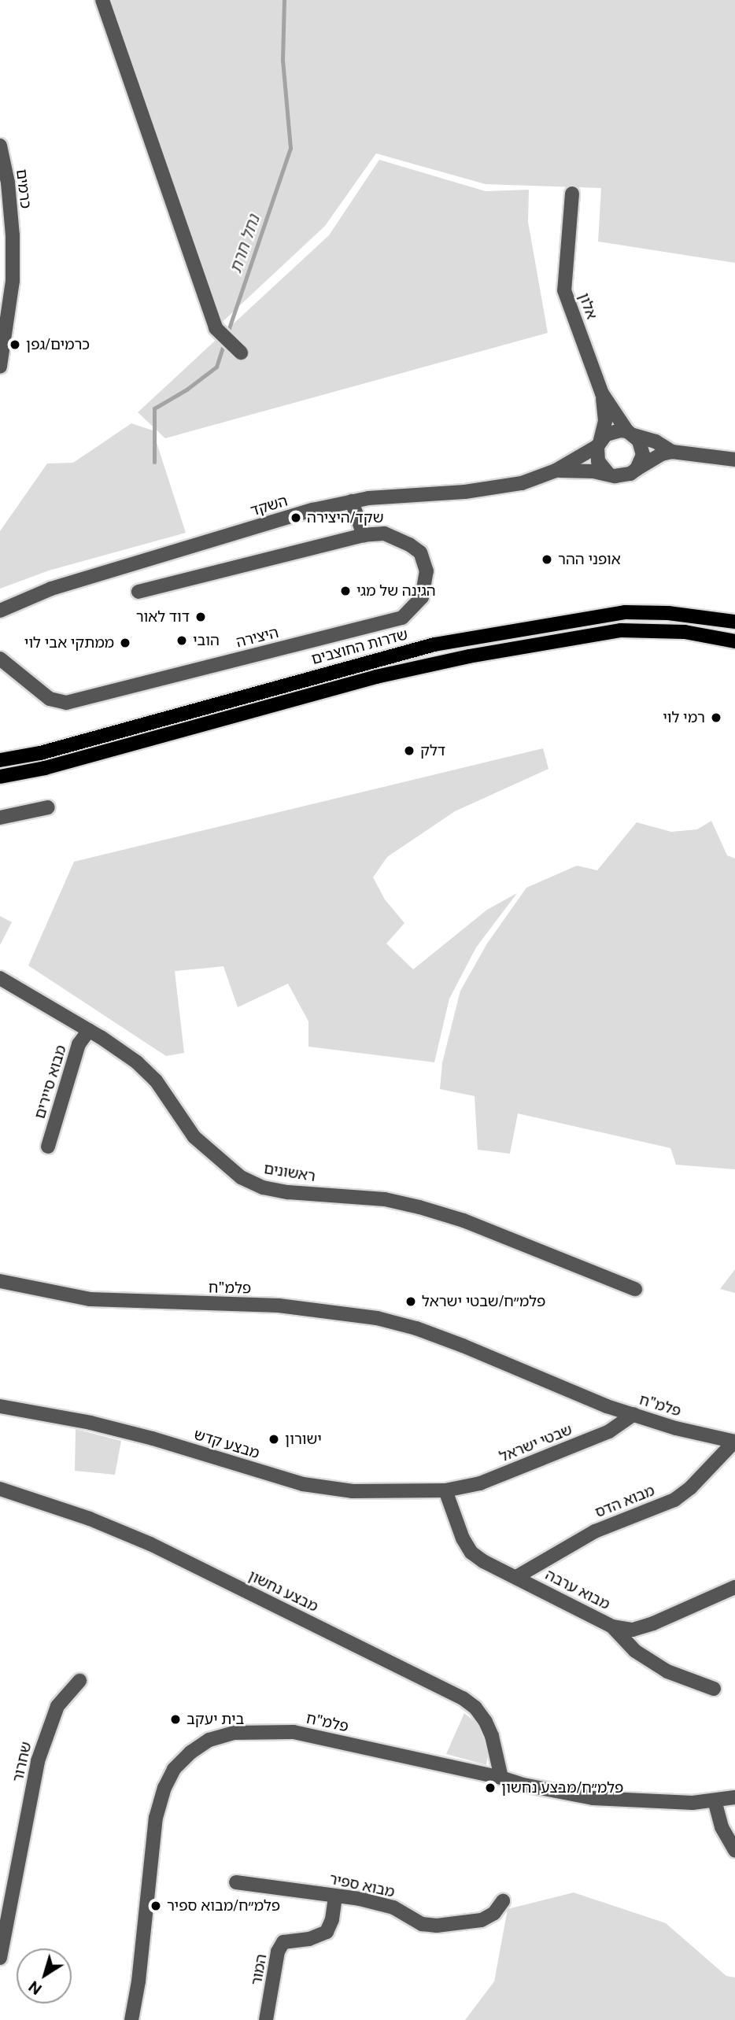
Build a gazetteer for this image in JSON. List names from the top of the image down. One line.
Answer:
{"streets":{"main road":["שדרות החוצבים"],"street":["כרמים","אלון","השקד","היצירה","מבוא סיירים","ראשונים","פלמ\"ח","שבטי ישראל","מבצע קדש","מבוא הדס","מבוא ערבה","מבצע נחשון","שחרור","מבוא ספיר","המור"]},"crossings":[["אלון","השקד"],["מבוא סיירים","ראשונים"],["פלמ\"ח","שבטי ישראל"],["פלמ\"ח","מבוא הדס"],["פלמ\"ח","מבצע נחשון"],["שבטי ישראל","מבצע קדש"],["שבטי ישראל","מבוא ערבה"],["מבצע קדש","מבוא ערבה"],["מבוא הדס","מבוא ערבה"],["מבוא ספיר","המור"]],"water":["נחל חרת"],"places":["כרמים/גפן","שקד/היצירה","אופני ההר","הגינה של מגי","דוד לאור","הובי","ממתקי אבי לוי","רמי לוי","דלק","פלמ״ח/שבטי ישראל","ישורון","בית יעקב","פלמ״ח/מבצע נחשון","פלמ״ח/מבוא ספיר"],"north":"bottom left"}
